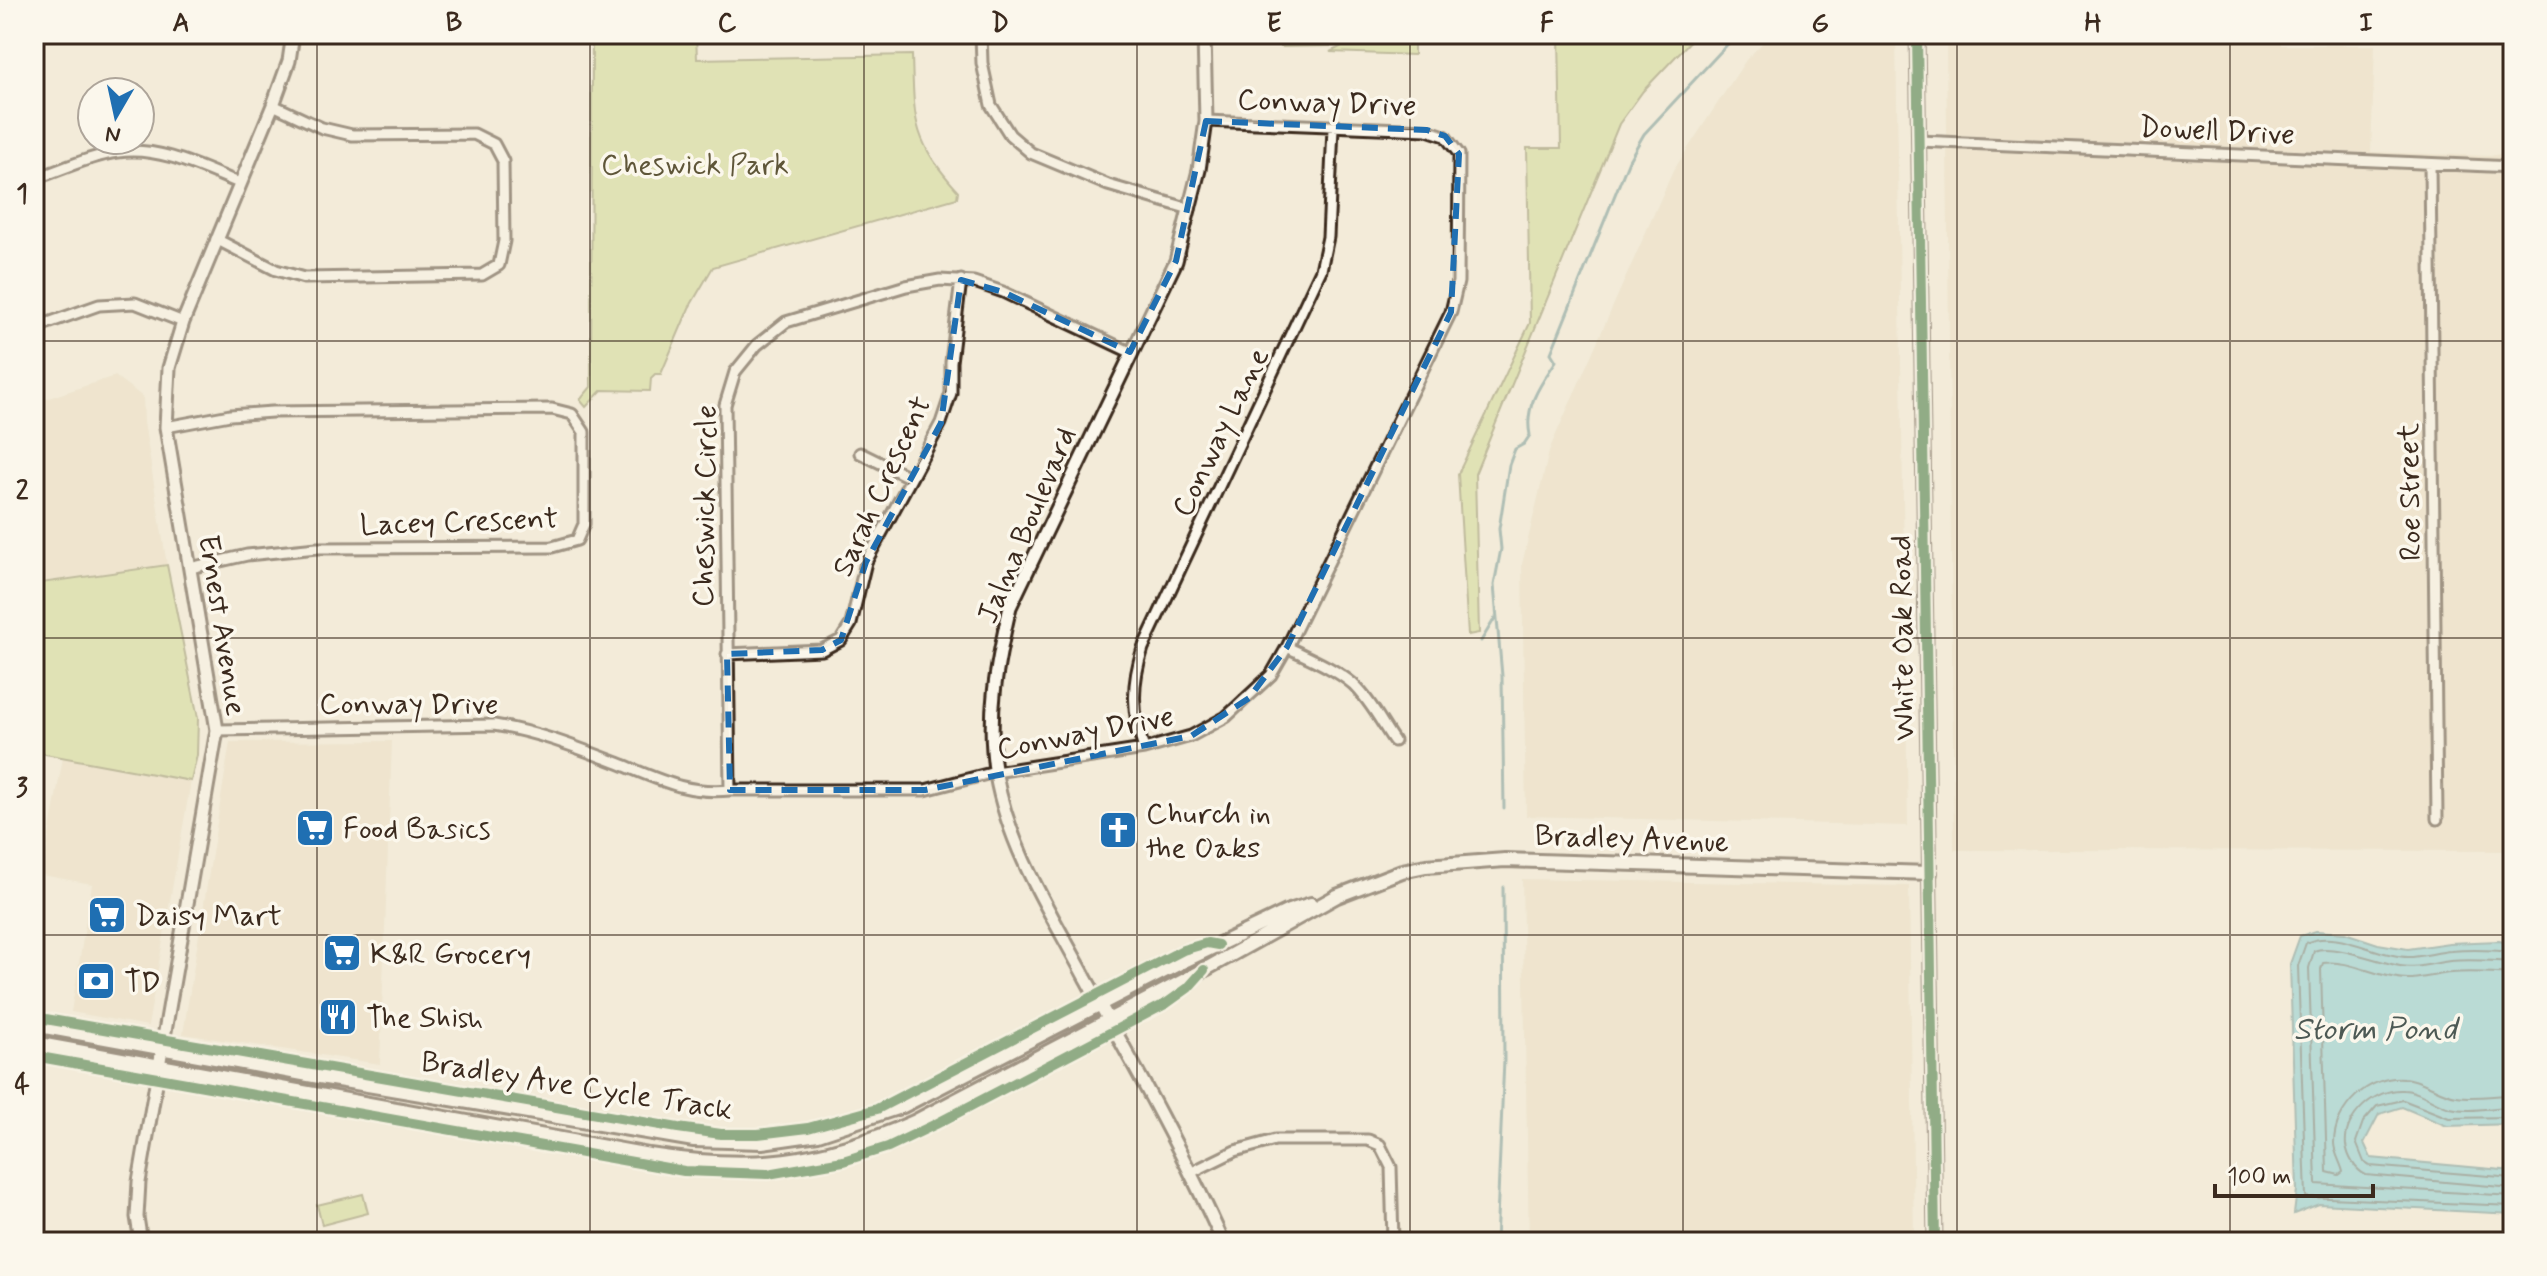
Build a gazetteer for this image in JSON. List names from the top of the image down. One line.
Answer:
{"streets":{"main road":["Bradley Avenue"],"street":["Conway Drive","Dowell Drive","Conway Lane","Sarah Crescent","Roe Street","Cheswick Circle","Lacey Crescent","Jalna Boulevard","Ernest Avenue","White Oak Road"],"cycle path":["Bradley Ave Cycle Track"]},"crossings":[["Conway Drive","Conway Lane"],["Conway Drive","Cheswick Circle"],["Conway Drive","Jalna Boulevard"],["Conway Drive","Ernest Avenue"],["Dowell Drive","Roe Street"],["Dowell Drive","White Oak Road"],["Sarah Crescent","Cheswick Circle"],["Cheswick Circle","Jalna Boulevard"],["Lacey Crescent","Ernest Avenue"],["Jalna Boulevard","Bradley Avenue"],["Ernest Avenue","Bradley Avenue"],["White Oak Road","Bradley Avenue"]],"water":["Storm Pond"],"parks":["Cheswick Park"],"places":{"supermarket":["Food Basics","Daisy Mart","K&R Grocery"],"church":["Church in the Oaks"],"bank":["TD"],"restaurant":["The Shish"]},"scale_bar":"100 m","north":"bottom","grid":{"columns":["A","B","C","D","E","F","G","H","I"],"rows":["1","2","3","4"]}}
